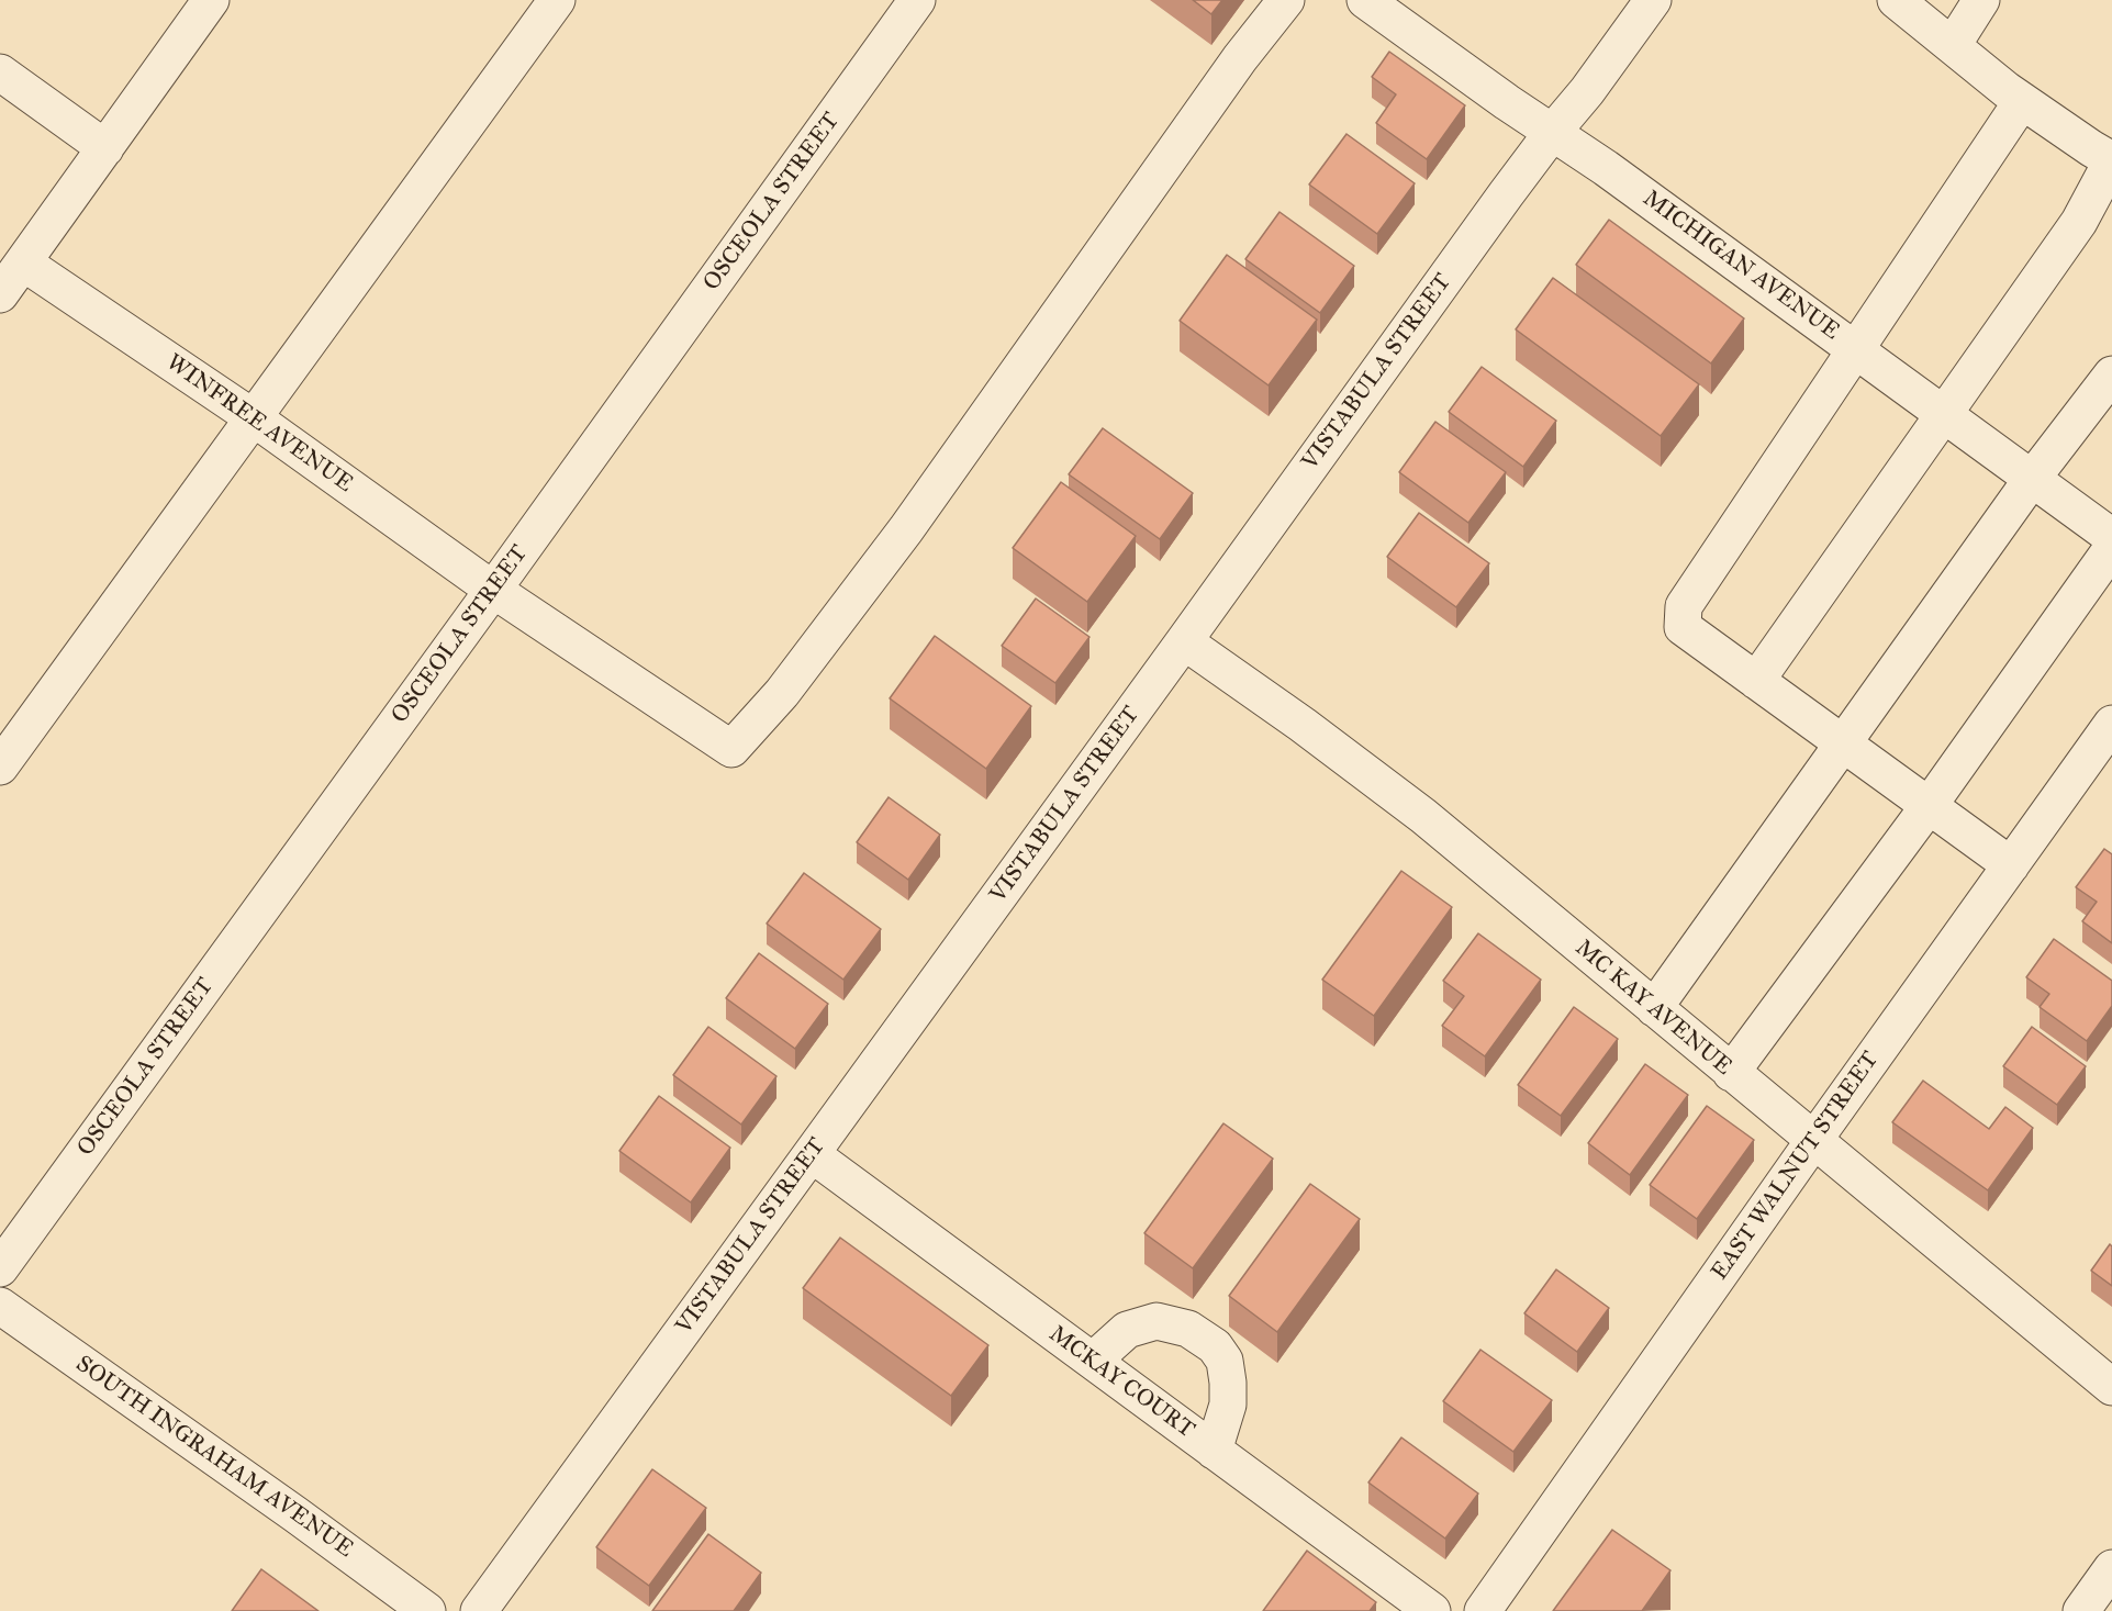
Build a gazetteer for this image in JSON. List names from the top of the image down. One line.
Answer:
{"streets":{"street":["OSCEOLA STREET","MICHIGAN AVENUE","VISTABULA STREET","WINFREE AVENUE","MC KAY AVENUE","EAST WALNUT STREET","MCKAY COURT","SOUTH INGRAHAM AVENUE"]},"crossings":[["OSCEOLA STREET","WINFREE AVENUE"],["MICHIGAN AVENUE","VISTABULA STREET"],["VISTABULA STREET","MC KAY AVENUE"],["VISTABULA STREET","MCKAY COURT"],["MC KAY AVENUE","EAST WALNUT STREET"]]}
